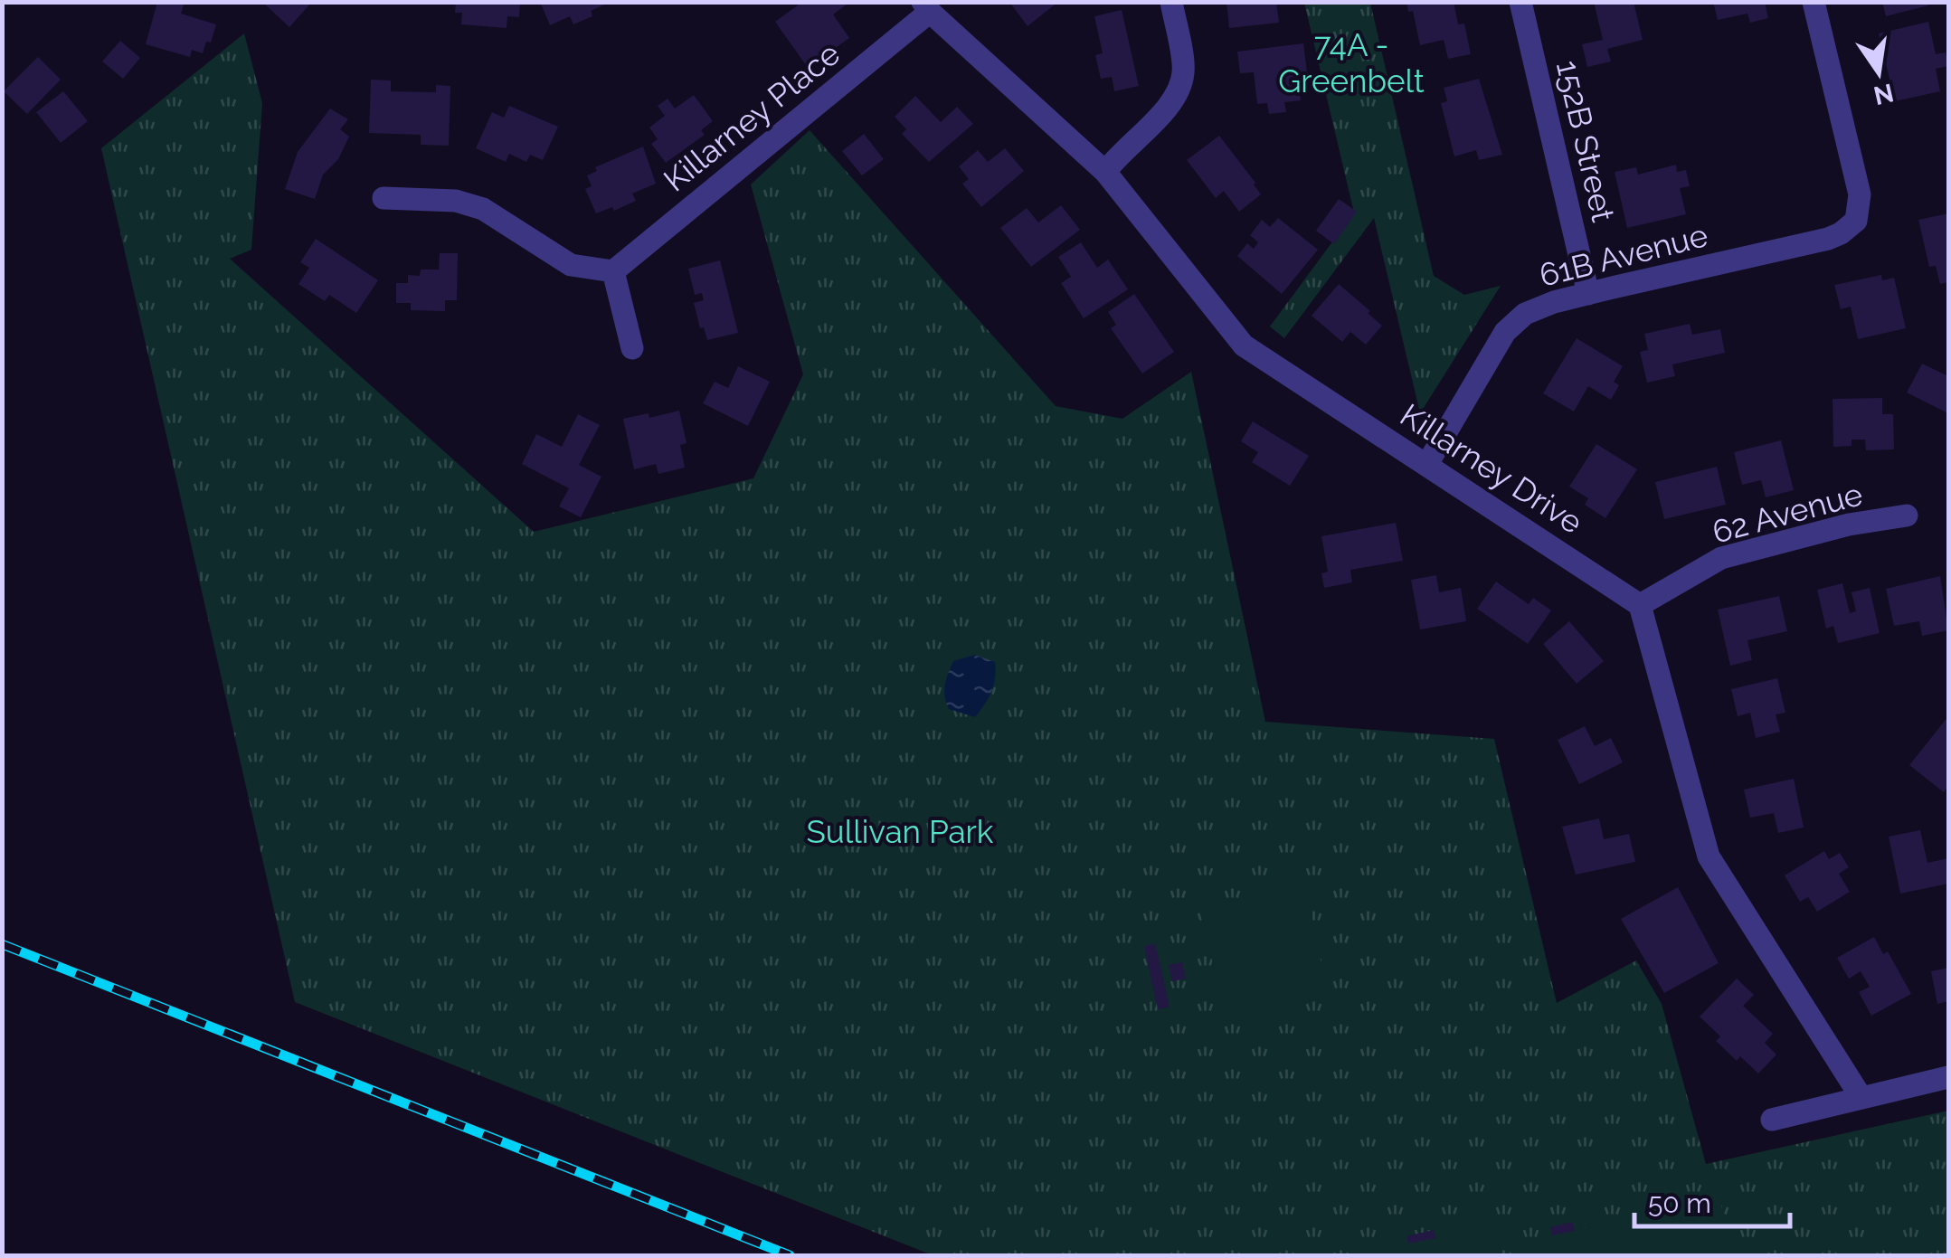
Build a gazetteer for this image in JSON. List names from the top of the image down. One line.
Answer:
{"streets":{"street":["Killarney Place","152B Street","61B Avenue","Killarney Drive","62 Avenue"]},"crossings":[["Killarney Place","Killarney Drive"],["152B Street","61B Avenue"],["61B Avenue","Killarney Drive"],["Killarney Drive","62 Avenue"]],"parks":["74A - Greenbelt","Sullivan Park"],"scale_bar":"50 m","north":"bottom"}
